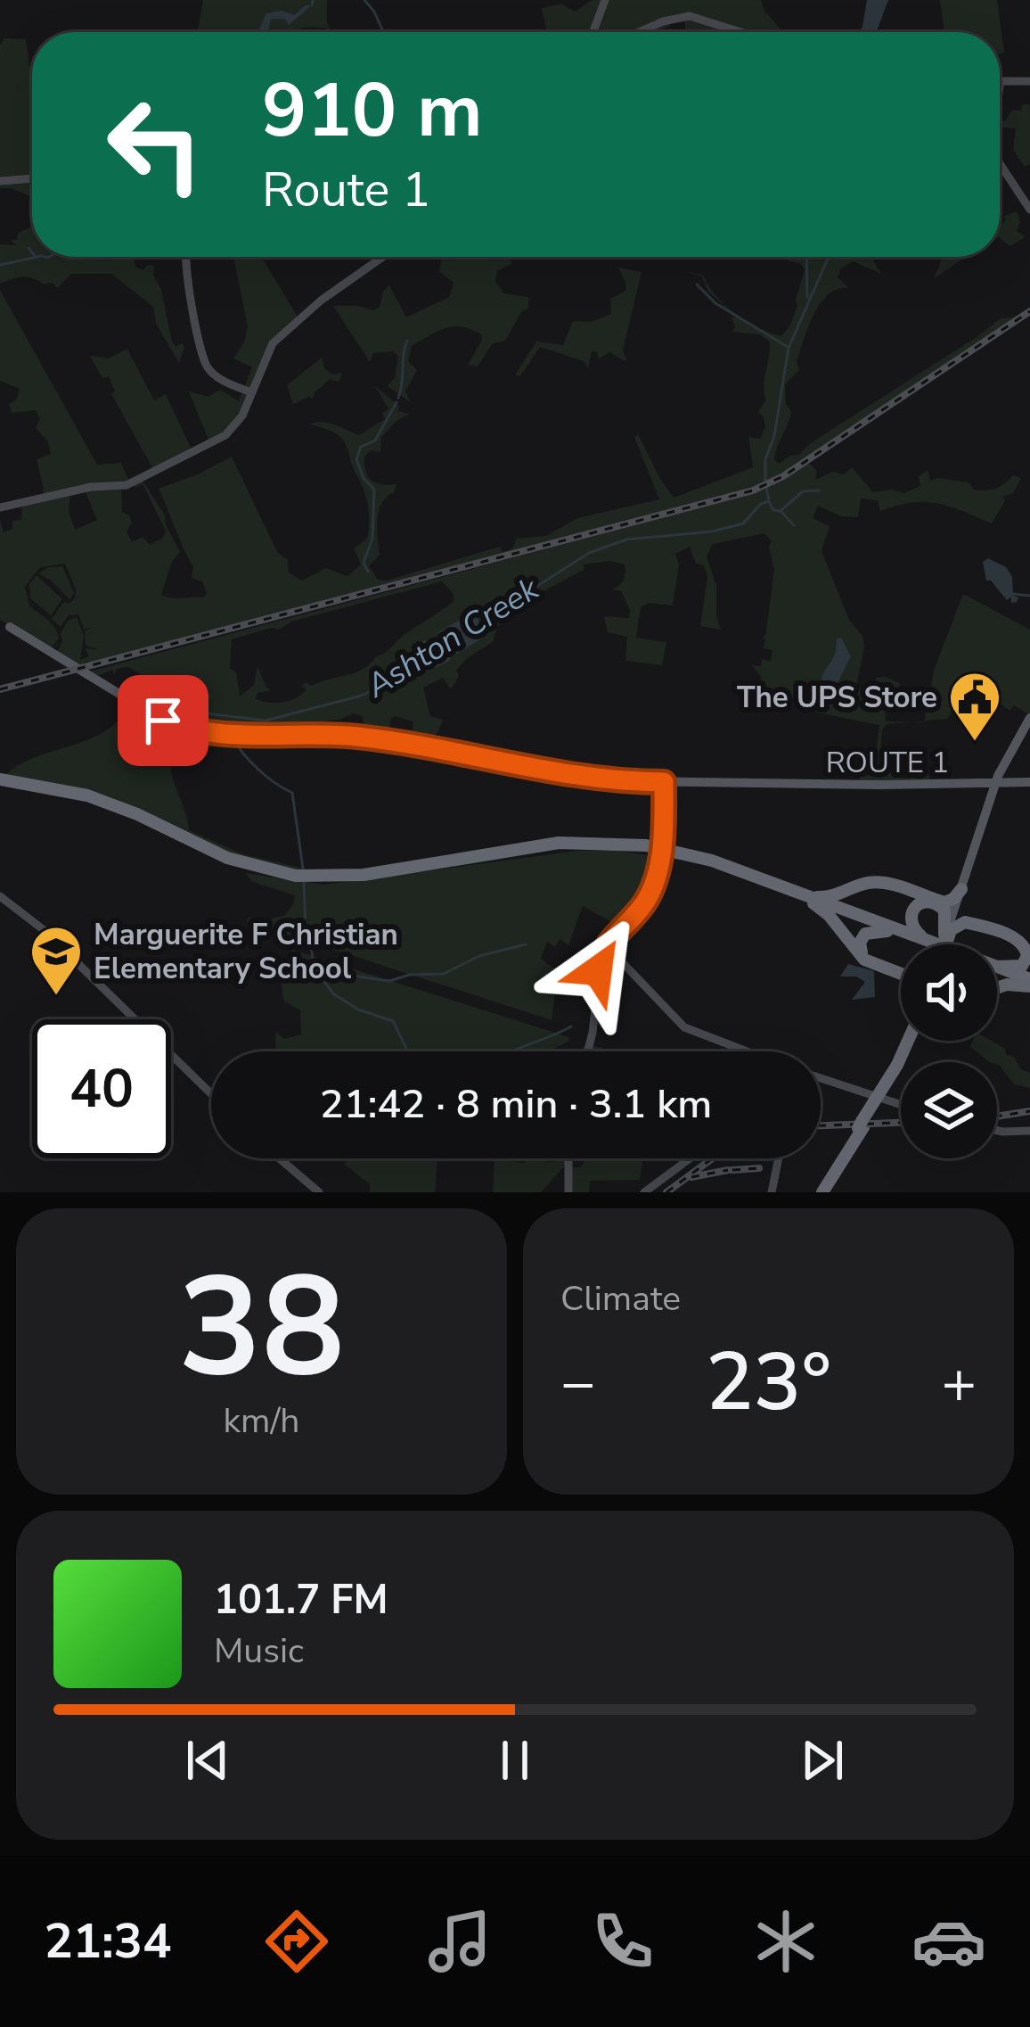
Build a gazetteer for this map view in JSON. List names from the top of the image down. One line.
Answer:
{"streets":{"main road":["ROUTE 1"]},"water":["Ashton Creek"],"places":{"public building":["The UPS Store"],"school or university":["Marguerite F Christian Elementary School"]},"page":{"turn":["910 m","Route 1"],"limit":"40","trip":"21:42 · 8 min · 3.1 km","tile":[["38","km/h"],"Climate"],"heat":["−","23°","+"],"song":["101.7 FM","Music"],"tabs":"21:34"}}
